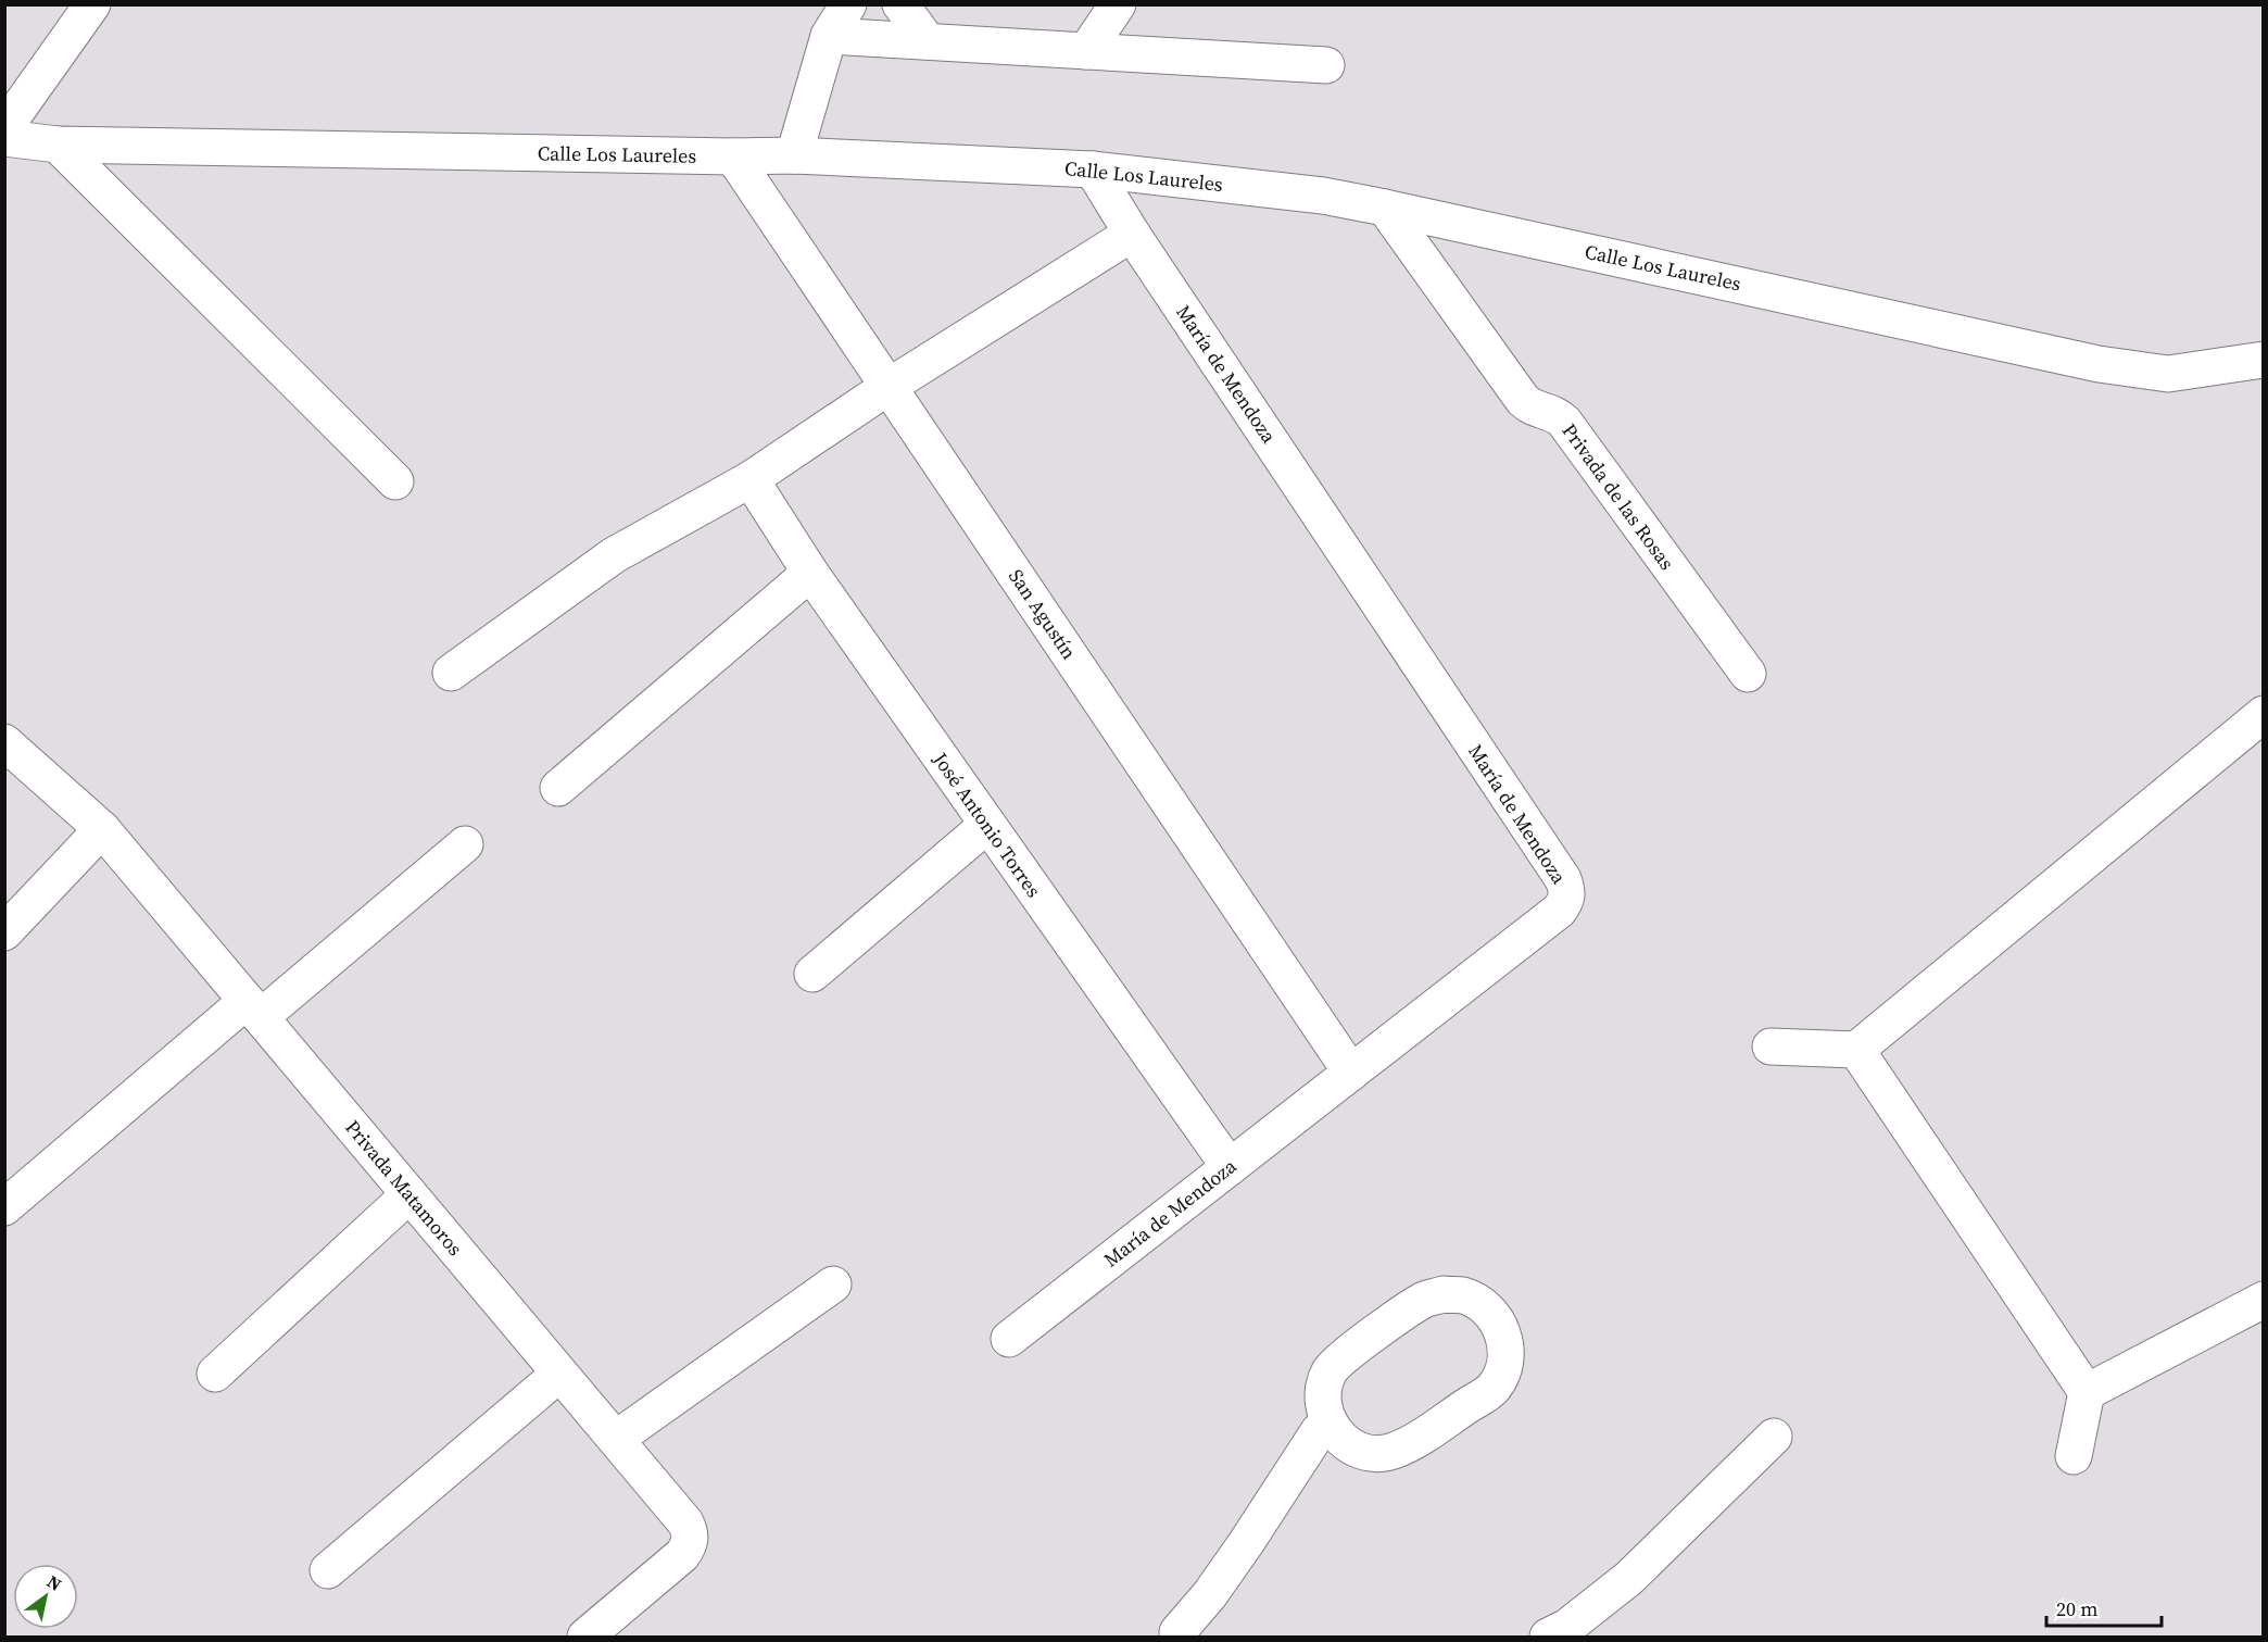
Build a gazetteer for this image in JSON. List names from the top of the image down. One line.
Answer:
{"streets":{"street":["Calle Los Laureles","María de Mendoza","Privada de las Rosas","San Agustín","José Antonio Torres","Privada Matamoros"]},"crossings":[["Calle Los Laureles","María de Mendoza"],["Calle Los Laureles","Privada de las Rosas"],["Calle Los Laureles","San Agustín"],["María de Mendoza","San Agustín"],["María de Mendoza","José Antonio Torres"]],"scale_bar":"20 m","north":"top right"}
